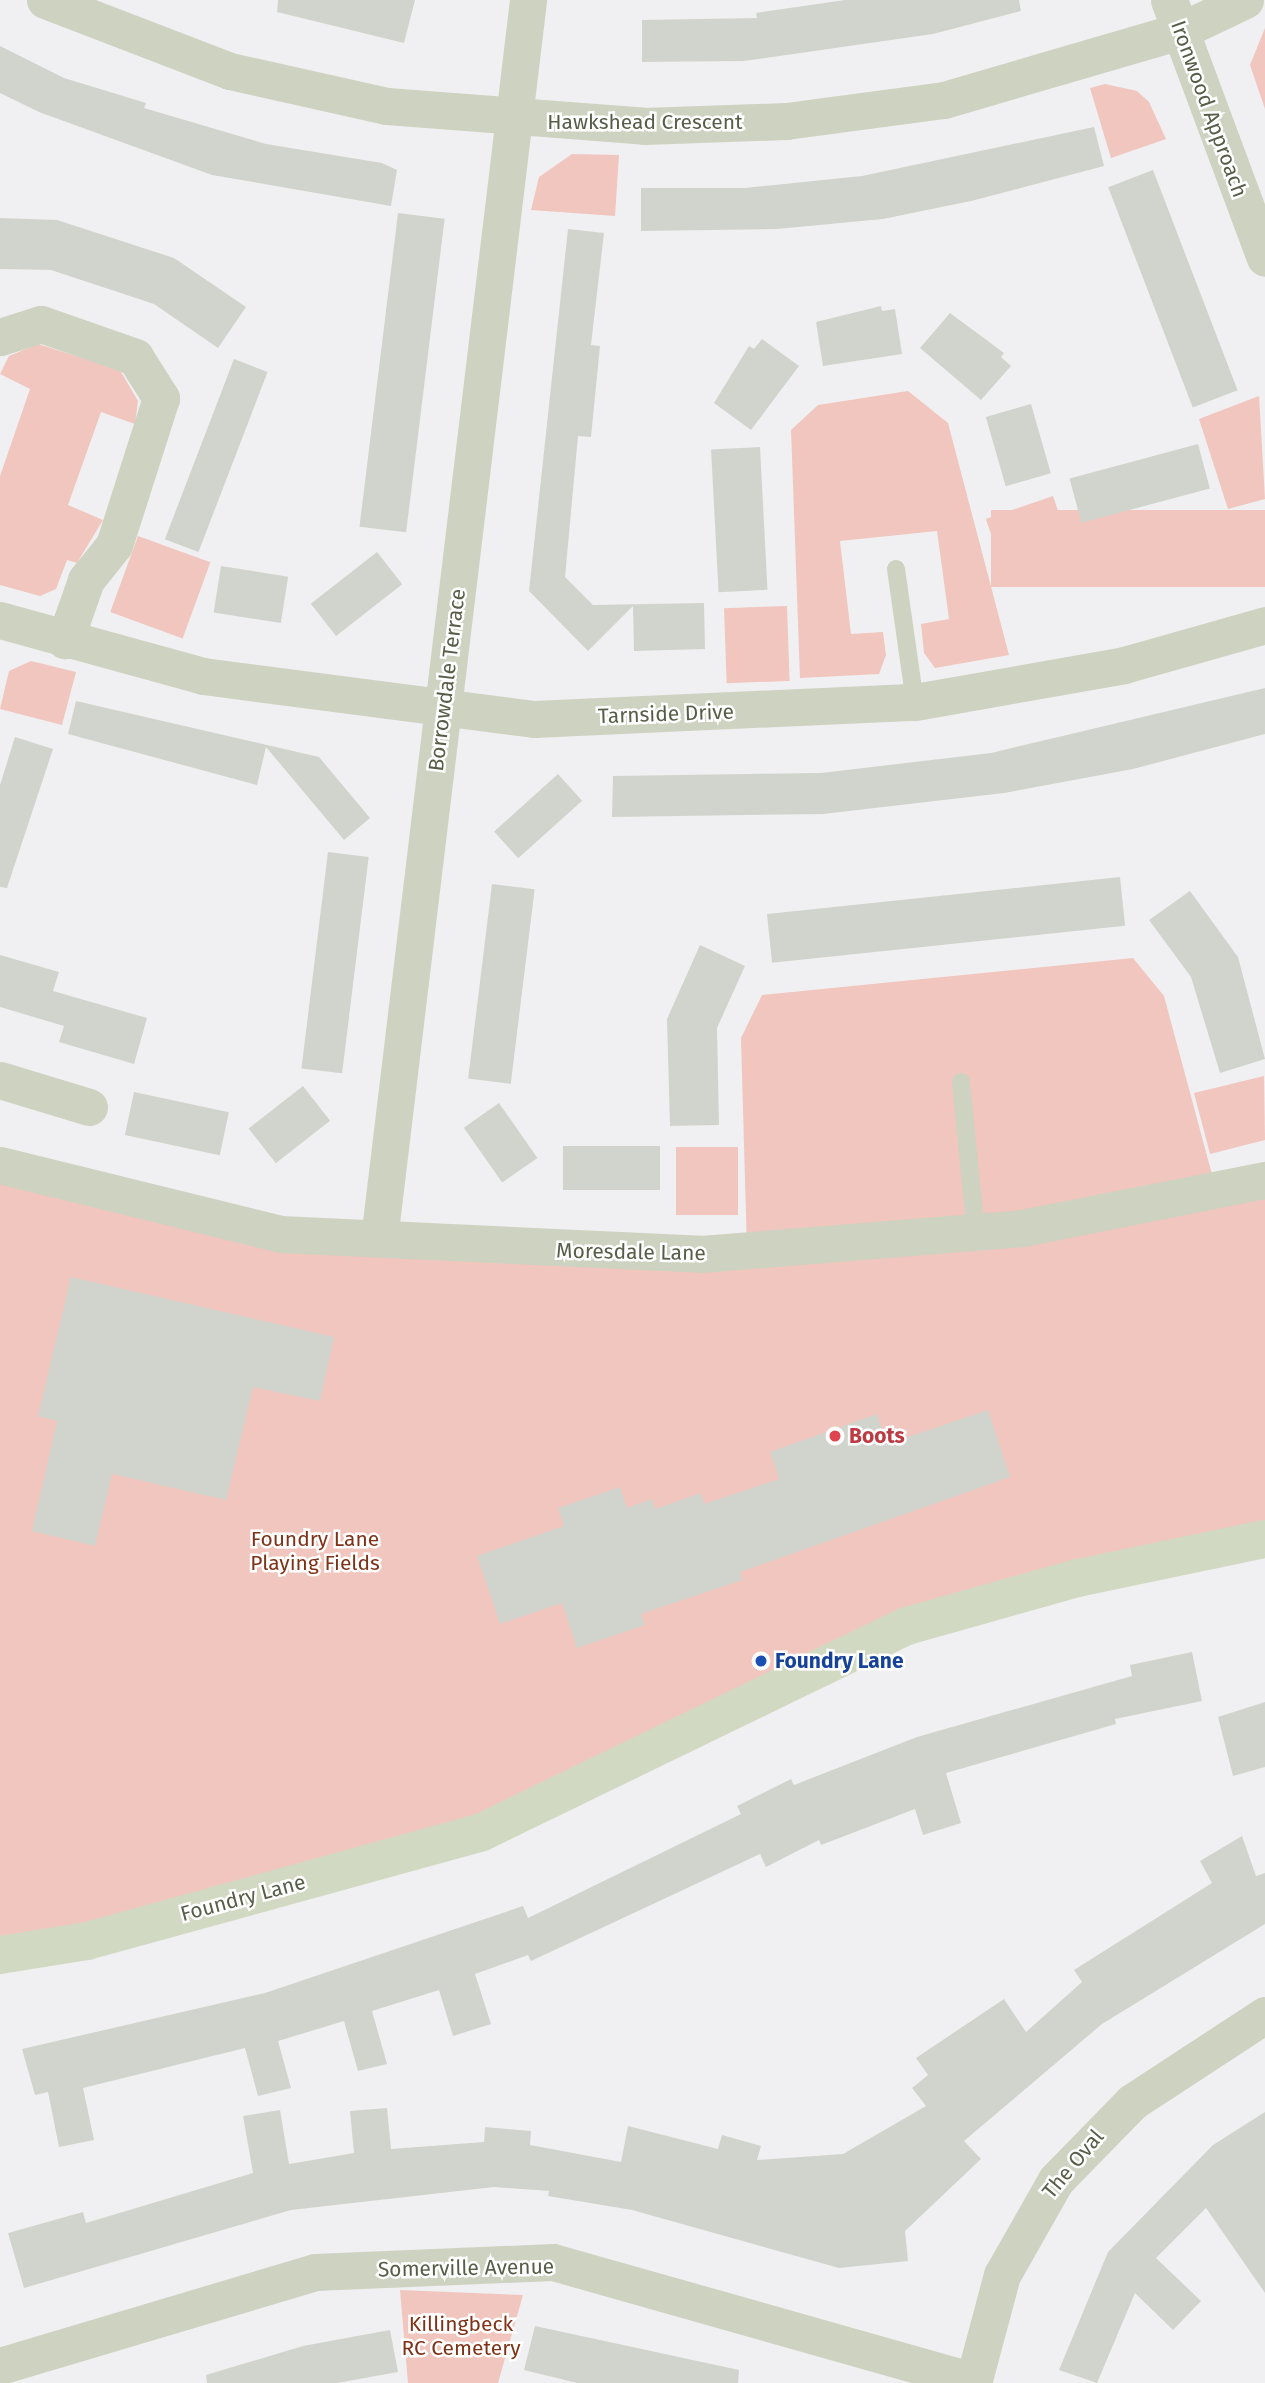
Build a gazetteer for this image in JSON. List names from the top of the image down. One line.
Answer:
{"streets":{"street":["Ironwood Approach","Hawkshead Crescent","Borrowdale Terrace","Tarnside Drive","Moresdale Lane","Foundry Lane","The Oval","Somerville Avenue"]},"crossings":[["Ironwood Approach","Hawkshead Crescent"],["Hawkshead Crescent","Borrowdale Terrace"],["Borrowdale Terrace","Tarnside Drive"],["Borrowdale Terrace","Moresdale Lane"],["The Oval","Somerville Avenue"]],"parks":["Foundry Lane Playing Fields","Killingbeck RC Cemetery"],"places":["Boots","Foundry Lane"]}
